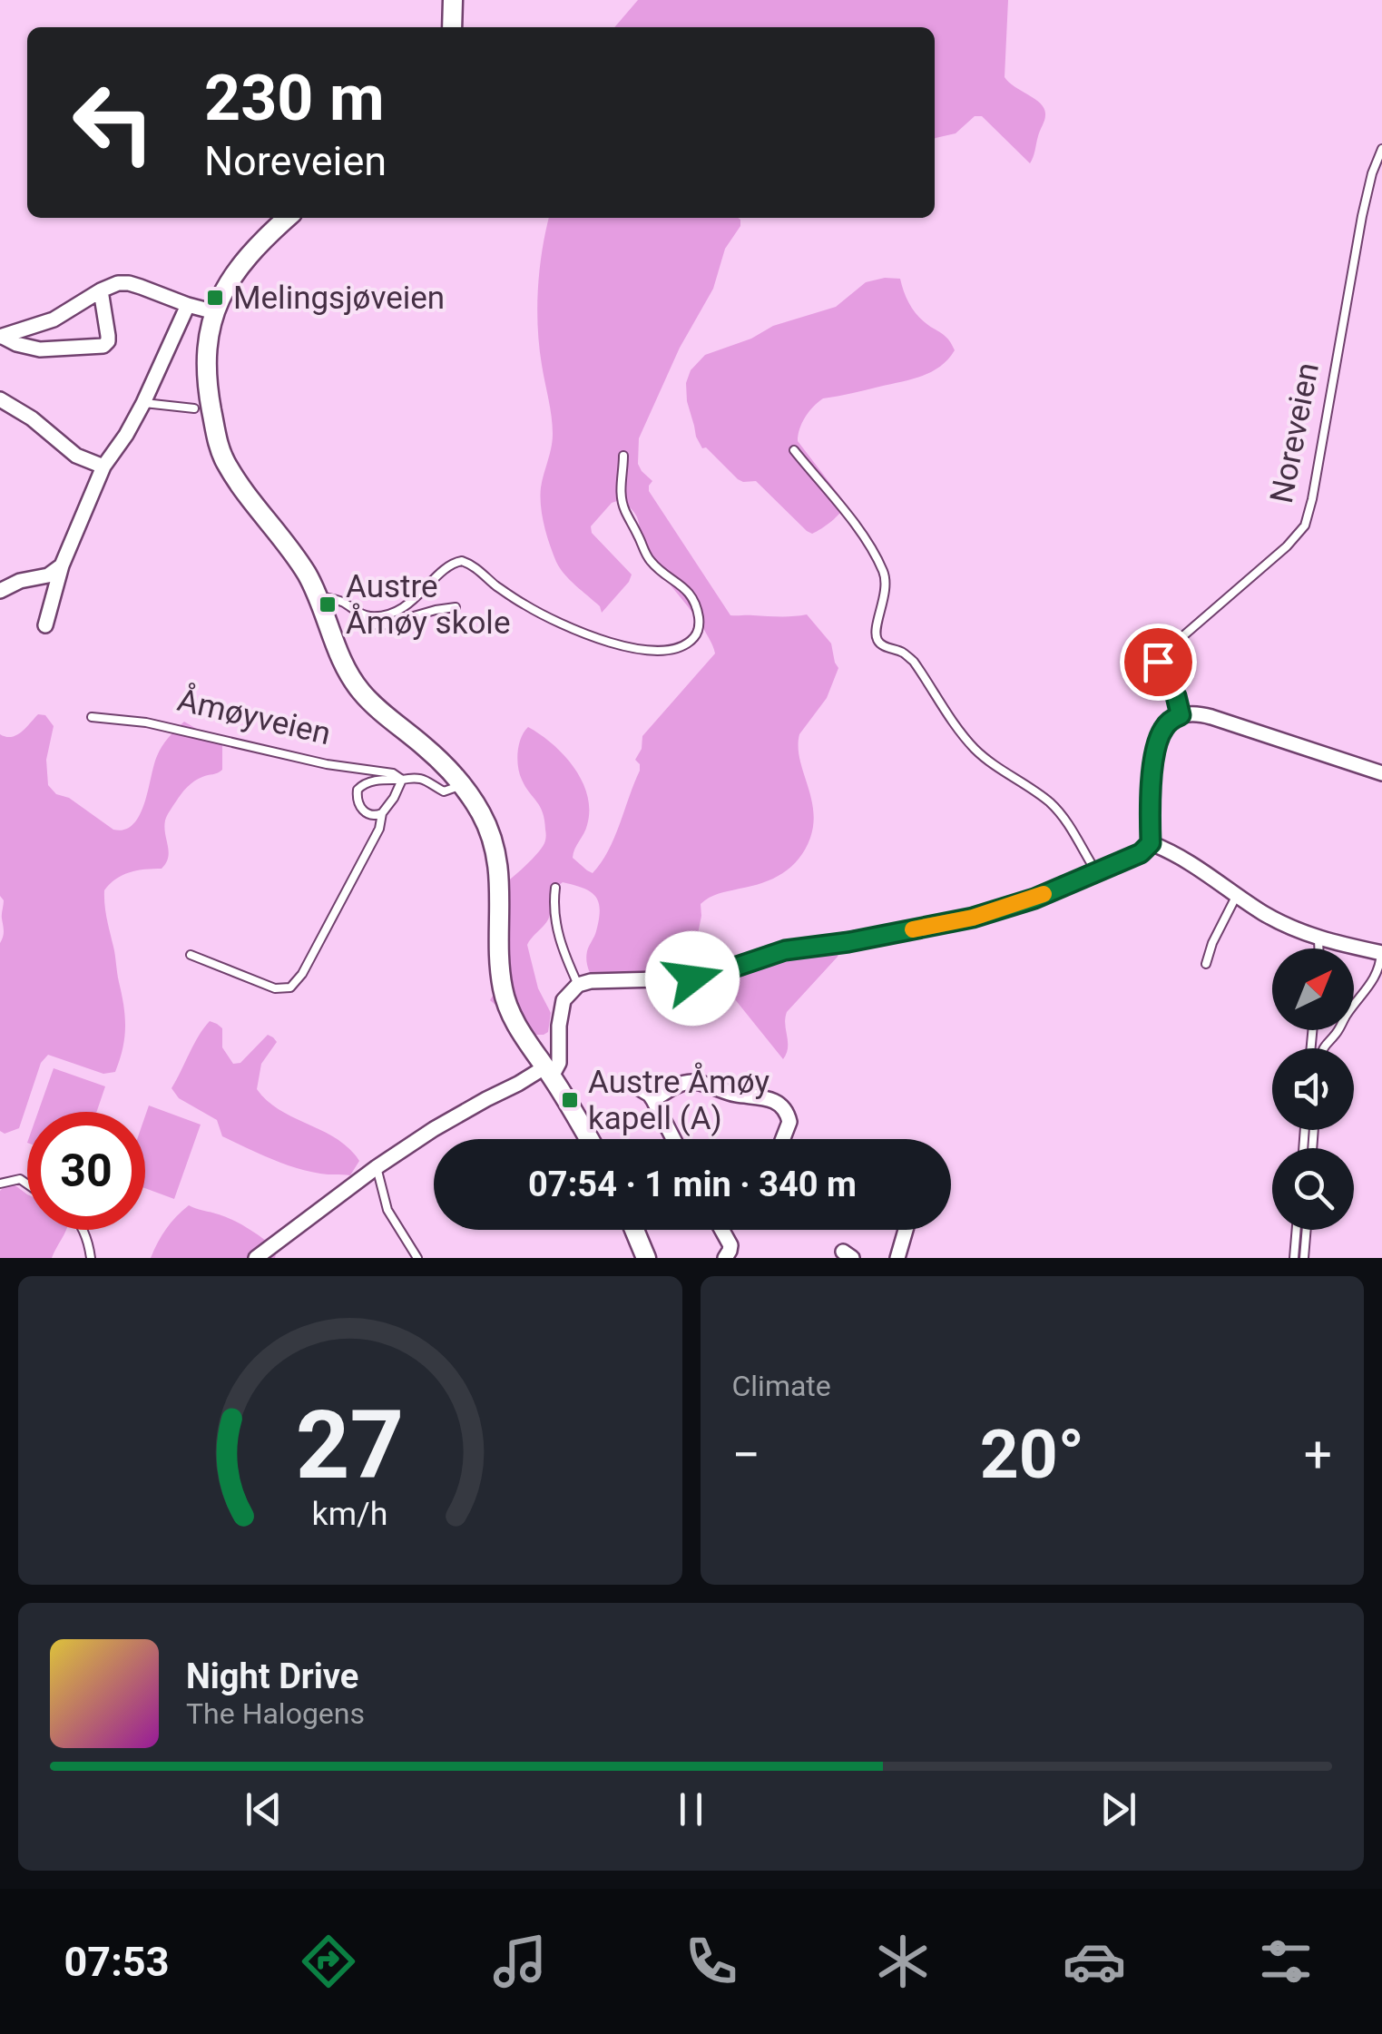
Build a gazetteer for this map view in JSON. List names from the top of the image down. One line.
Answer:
{"streets":{"main road":["Åmøyveien"],"lane":["Noreveien"]},"places":{"transit":["Melingsjøveien","Austre Åmøy skole","Austre Åmøy kapell (A)"]},"north":"top right","page":{"turn":["230 m","Noreveien"],"limit":"30","trip":"07:54 · 1 min · 340 m","tile":"Climate","heat":["−","20°","+"],"song":["Night Drive","The Halogens"],"tabs":"07:53","gauge":["27","km/h"]}}
